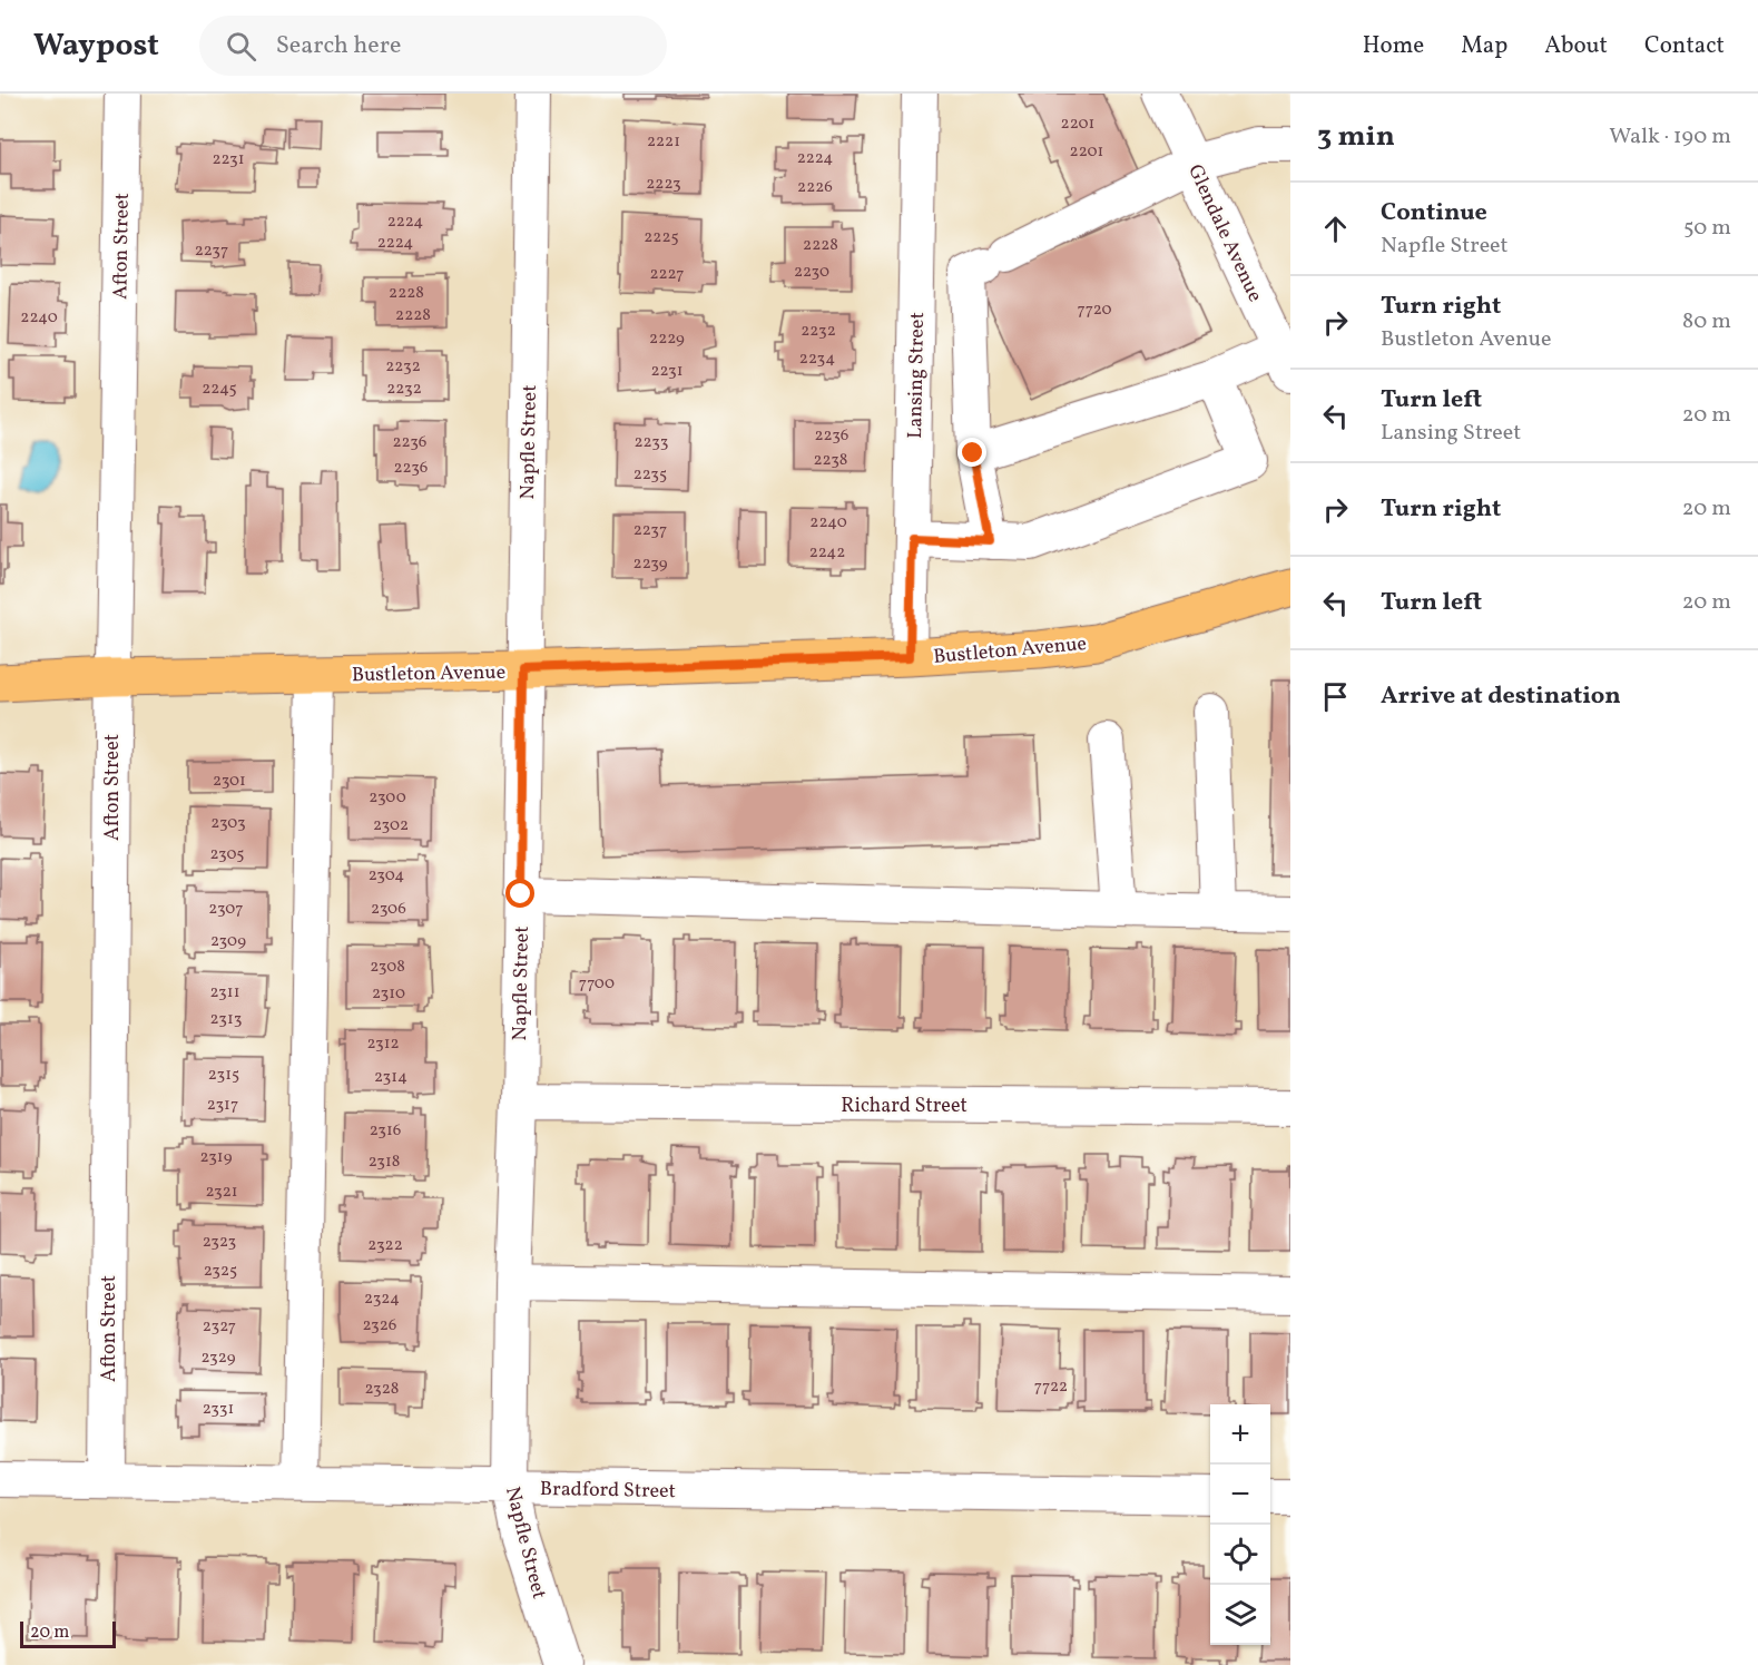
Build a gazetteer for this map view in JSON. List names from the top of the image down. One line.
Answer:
{"streets":{"main road":["Bustleton Avenue"],"street":["Glendale Avenue","Afton Street","Lansing Street","Napfle Street","Richard Street","Bradford Street"]},"crossings":[["Afton Street","Bustleton Avenue"],["Afton Street","Bradford Street"],["Lansing Street","Bustleton Avenue"],["Napfle Street","Bustleton Avenue"],["Napfle Street","Richard Street"],["Napfle Street","Bradford Street"]],"house_numbers":["2201","2221","2201","2224","2231","2223","2226","2224","2225","2224","2228","2237","2230","2227","2228","7720","2228","2240","2232","2229","2234","2232","2231","2245","2232","2236","2236","2233","2238","2236","2235","2240","2237","2242","2239","2301","2300","2303","2302","2305","2304","2307","2306","2309","2308","7700","2311","2310","2313","2312","2315","2314","2317","2316","2319","2318","2321","2323","2322","2325","2324","2326","2327","2329","7722","2328","2331"],"scale_bar":"20 m","page":{"header":"Waypost","search":"Search here","nav":["Home","Map","About","Contact"],"heading":["3 min","Walk · 190 m"],"list":[["Continue","Napfle Street","50 m"],["Turn right","Bustleton Avenue","80 m"],["Turn left","Lansing Street","20 m"],["Turn right","20 m"],["Turn left","20 m"],"Arrive at destination"],"map_buttons":["+","−"],"scale":"20 m"}}
